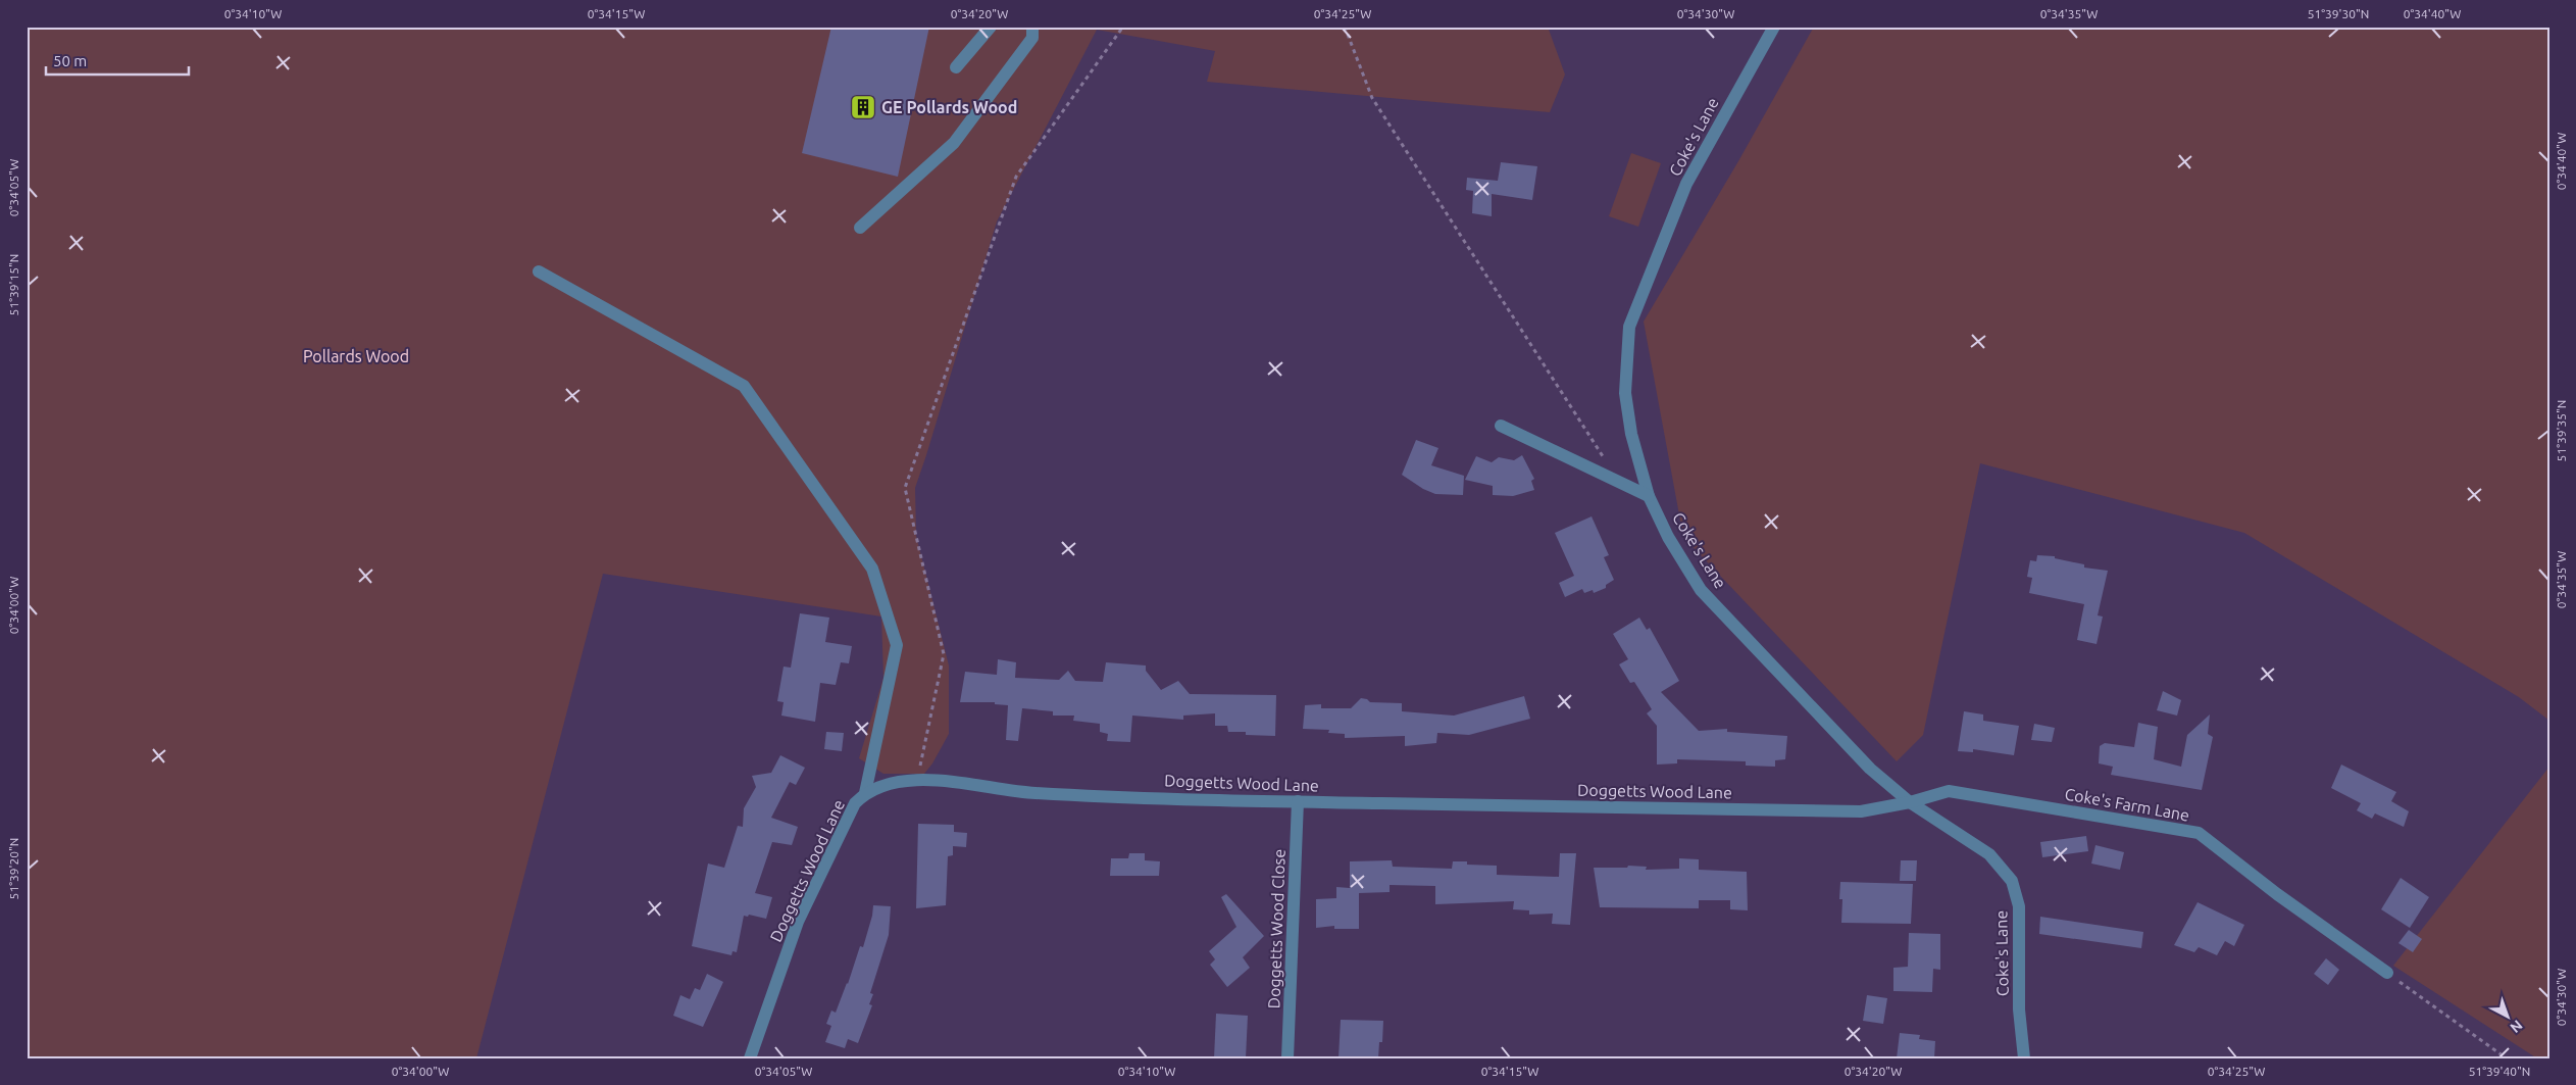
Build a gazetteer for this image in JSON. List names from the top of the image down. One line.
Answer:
{"streets":{"street":["Coke's Lane","Doggetts Wood Lane","Coke's Farm Lane","Doggetts Wood Close"]},"crossings":[["Coke's Lane","Doggetts Wood Lane"],["Coke's Lane","Coke's Farm Lane"],["Doggetts Wood Lane","Coke's Farm Lane"],["Doggetts Wood Lane","Doggetts Wood Close"]],"parks":["Pollards Wood"],"places":{"building":["GE Pollards Wood"]},"scale_bar":"50 m","north":"bottom right","coordinates":["0°34'10\"W","0°34'15\"W","0°34'20\"W","0°34'25\"W","0°34'30\"W","0°34'35\"W","51°39'30\"N","0°34'40\"W","0°34'05\"W","51°39'15\"N","51°39'35\"N","0°34'00\"W","51°39'20\"N","51°39'40\"N"]}
